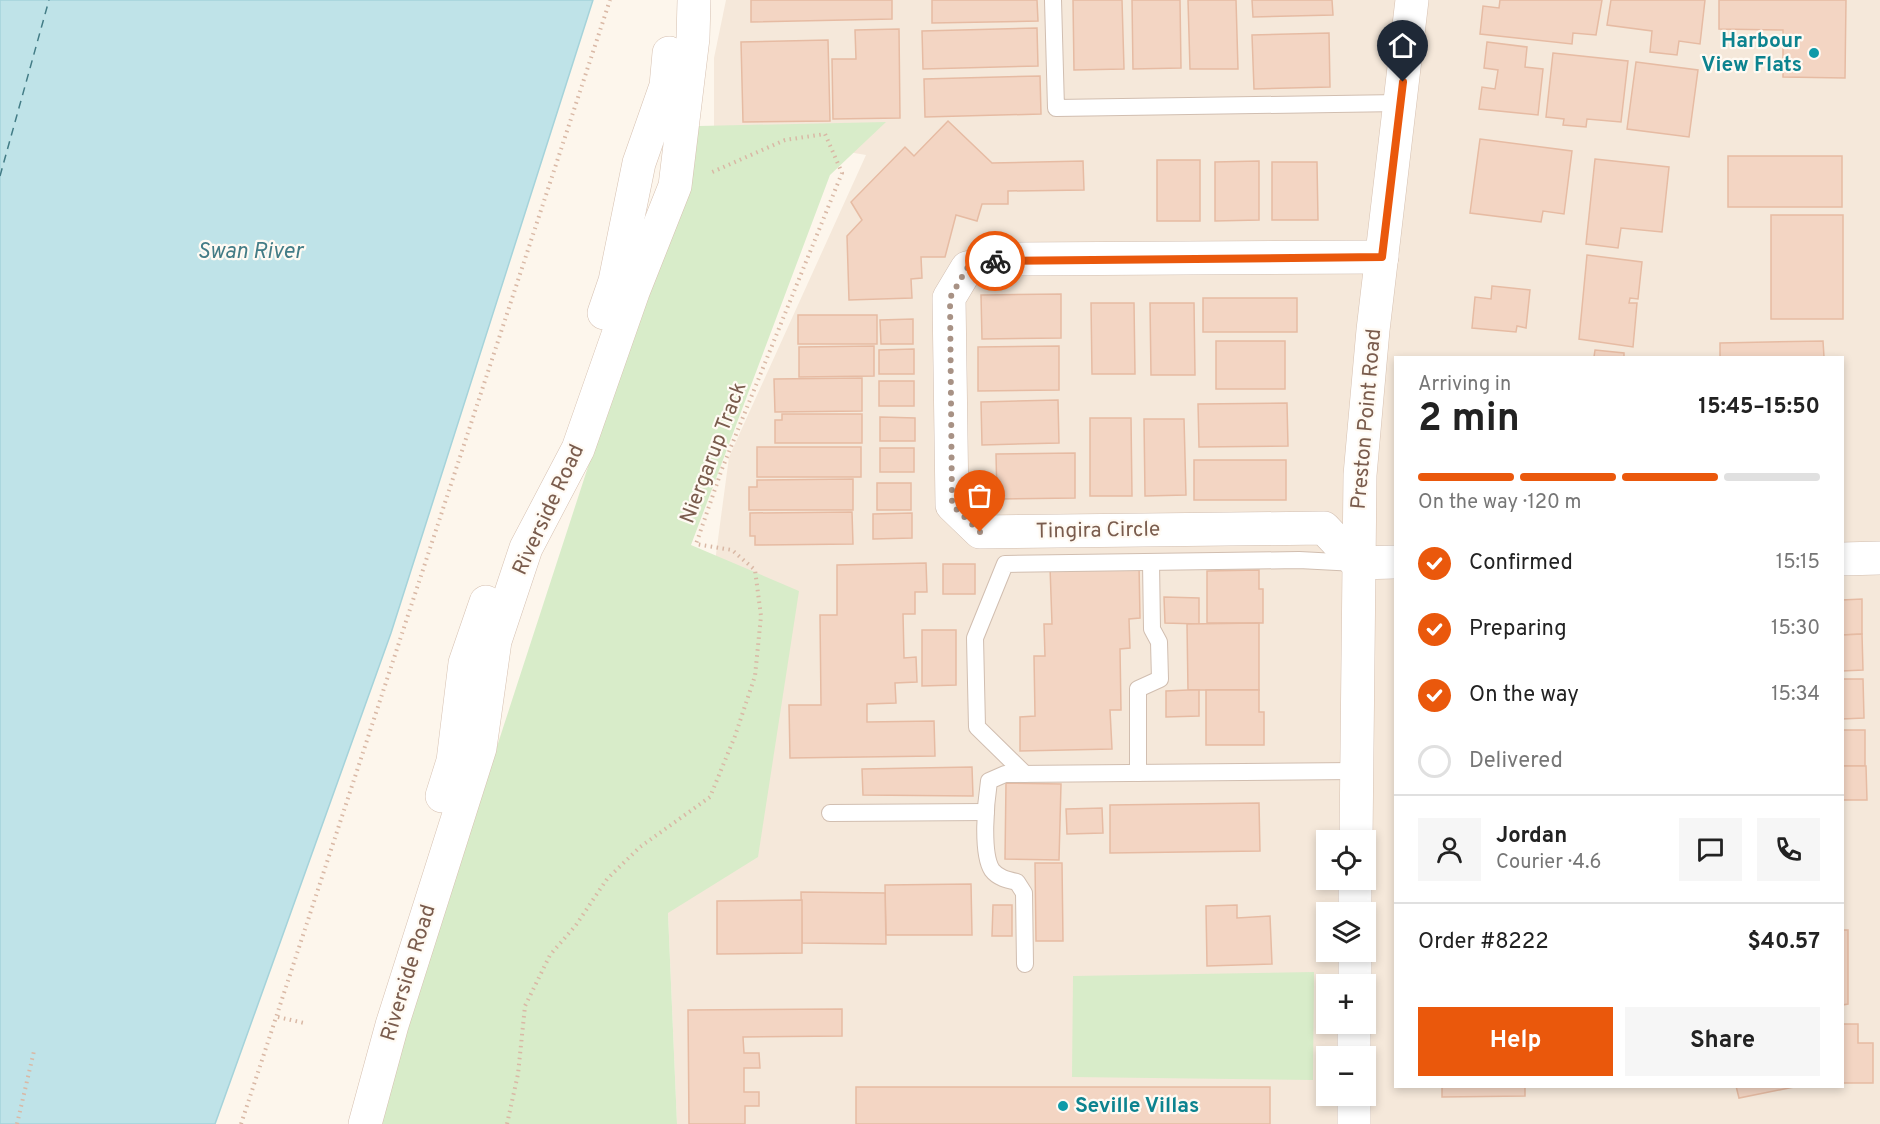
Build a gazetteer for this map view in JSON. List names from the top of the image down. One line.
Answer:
{"streets":{"street":["Preston Point Road","Riverside Road","Tingira Circle"],"path":["Niergarup Track"]},"crossings":[["Preston Point Road","Tingira Circle"]],"water":["Swan River"],"places":["Harbour View Flats","Seville Villas"],"page":{"heading":["2 min","Arriving in","15:45–15:50"],"panel":["Jordan","Courier · 4.6","Order #8222","$40.57"],"bar":"On the way · 120 m","list":[["Confirmed","15:15"],["Preparing","15:30"],["On the way","15:34"],"Delivered"],"map_buttons":["+","−"],"buttons":["Help","Share"]}}
